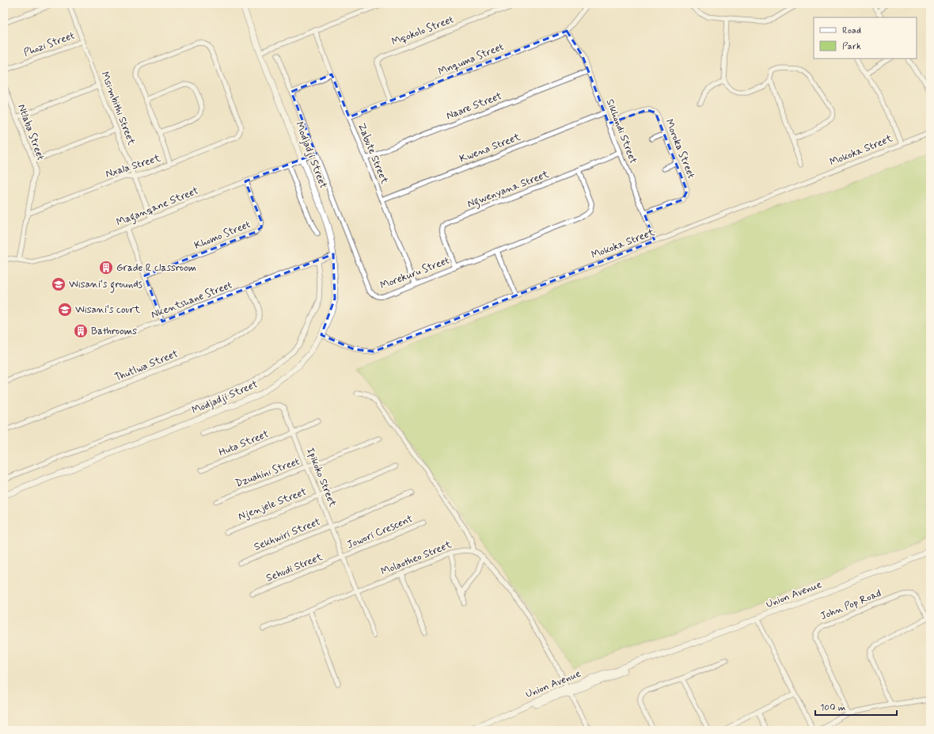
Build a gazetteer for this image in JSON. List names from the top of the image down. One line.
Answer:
{"streets":{"street":["Mqokolo Street","Phozi Street","Mnquma Street","Naare Street","Msimbithi Street","Sikhondi Street","Ntlaba Street","Kwena Street","Moroka Street","Mokoka Street","Zabute Street","Modjadji Street","Nxala Street","Ngwenyana Street","Maganqane Street","Khomo Street","Morekuru Street","Nkentshane Street","Thutlwa Street","Huta Street","Dzuahini Street","Ipikoko Street","Njenjele Street","Jowori Crescent","Sekhwiri Street","Molaotheo Street","Sehudi Street","Union Avenue","John Pop Road"]},"crossings":[["Mqokolo Street","Mnquma Street"],["Phozi Street","Msimbithi Street"],["Mnquma Street","Sikhondi Street"],["Mnquma Street","Zabute Street"],["Naare Street","Sikhondi Street"],["Naare Street","Zabute Street"],["Msimbithi Street","Nxala Street"],["Msimbithi Street","Maganqane Street"],["Sikhondi Street","Kwena Street"],["Sikhondi Street","Moroka Street"],["Sikhondi Street","Mokoka Street"],["Sikhondi Street","Ngwenyana Street"],["Ntlaba Street","Nxala Street"],["Ntlaba Street","Maganqane Street"],["Kwena Street","Zabute Street"],["Mokoka Street","Modjadji Street"],["Zabute Street","Morekuru Street"],["Modjadji Street","Maganqane Street"],["Modjadji Street","Nkentshane Street"],["Ngwenyana Street","Morekuru Street"],["Maganqane Street","Khomo Street"],["Maganqane Street","Morekuru Street"],["Nkentshane Street","Thutlwa Street"],["Huta Street","Ipikoko Street"],["Dzuahini Street","Ipikoko Street"],["Ipikoko Street","Njenjele Street"],["Ipikoko Street","Jowori Crescent"],["Ipikoko Street","Sekhwiri Street"],["Ipikoko Street","Molaotheo Street"],["Ipikoko Street","Sehudi Street"],["Jowori Crescent","Sehudi Street"]],"places":{"building":["Grade R classroom","Bathrooms"],"school or university":["Wisani's grounds","Wisani's court"]},"legend":["Road","Park"],"scale_bar":"100 m"}
